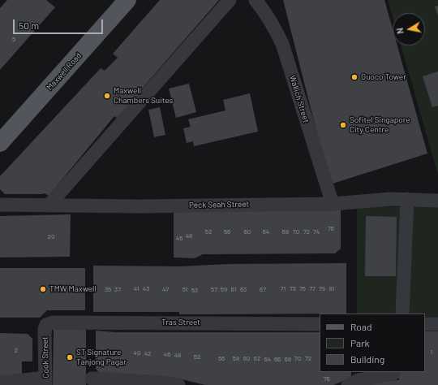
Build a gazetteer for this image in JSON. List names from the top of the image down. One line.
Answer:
{"streets":{"main road":["Maxwell Road"],"street":["Wallich Street","Peck Seah Street","Tras Street","Cook Street"]},"crossings":[["Wallich Street","Peck Seah Street"],["Tras Street","Cook Street"]],"places":["Guoco Tower","Maxwell Chambers Suites","Sofitel Singapore City Centre","TMW Maxwell","ST Signature Tanjong Pagar"],"house_numbers":["5","76","52","56","60","64","68","70","72","74","48","20","46","41","43","71","73","75","77","79","81","35","37","47","51","57","59","61","63","67","53","2","1","40","42","46","48","52","56","58","60","62","70","72","64","66","68","76"],"legend":["Road","Park","Building"],"scale_bar":"50 m","north":"left"}
